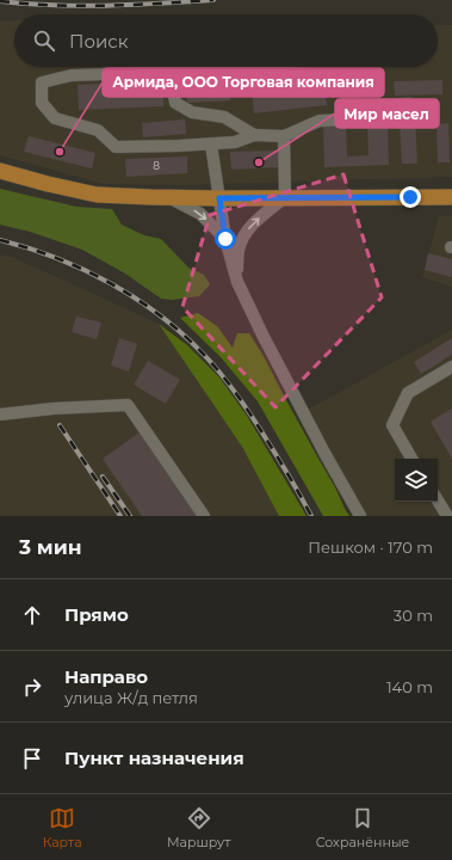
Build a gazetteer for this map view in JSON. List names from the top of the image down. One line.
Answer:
{"places":["Армида, ООО Торговая компания","Мир масел"],"house_numbers":["8"],"page":{"search":"Поиск","heading":["3 мин","Пешком · 170 m"],"list":[["Прямо","30 m"],["Направо","улица Ж/д петля","140 m"],"Пункт назначения"],"nav":["Карта","Маршрут","Сохранённые"]}}
